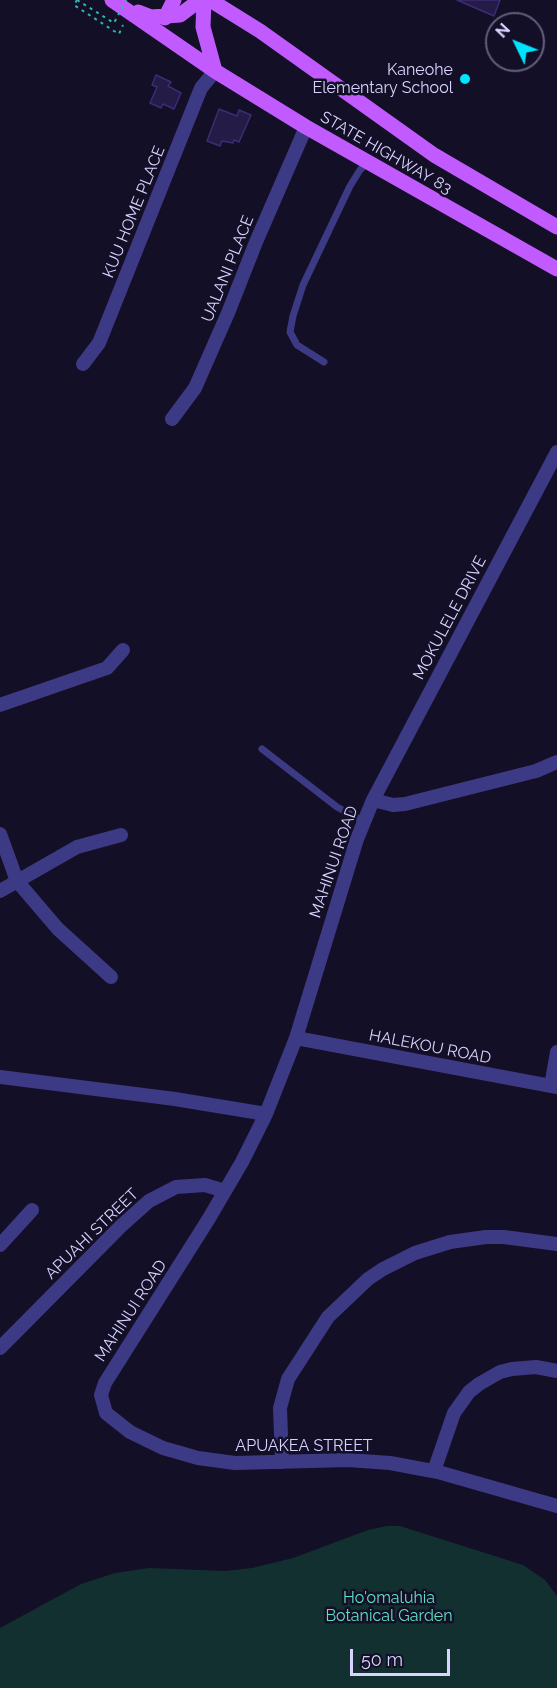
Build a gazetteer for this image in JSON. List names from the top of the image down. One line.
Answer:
{"streets":{"main road":["STATE HIGHWAY 83"],"street":["KUU HOME PLACE","UALANI PLACE","MOKULELE DRIVE","MAHINUI ROAD","HALEKOU ROAD","APUAHI STREET","APUAKEA STREET"]},"crossings":[["STATE HIGHWAY 83","KUU HOME PLACE"],["STATE HIGHWAY 83","UALANI PLACE"],["MOKULELE DRIVE","MAHINUI ROAD"],["MAHINUI ROAD","HALEKOU ROAD"],["MAHINUI ROAD","APUAHI STREET"],["MAHINUI ROAD","APUAKEA STREET"]],"parks":["Ho'omaluhia Botanical Garden"],"places":["Kaneohe Elementary School"],"scale_bar":"50 m","north":"top left"}
